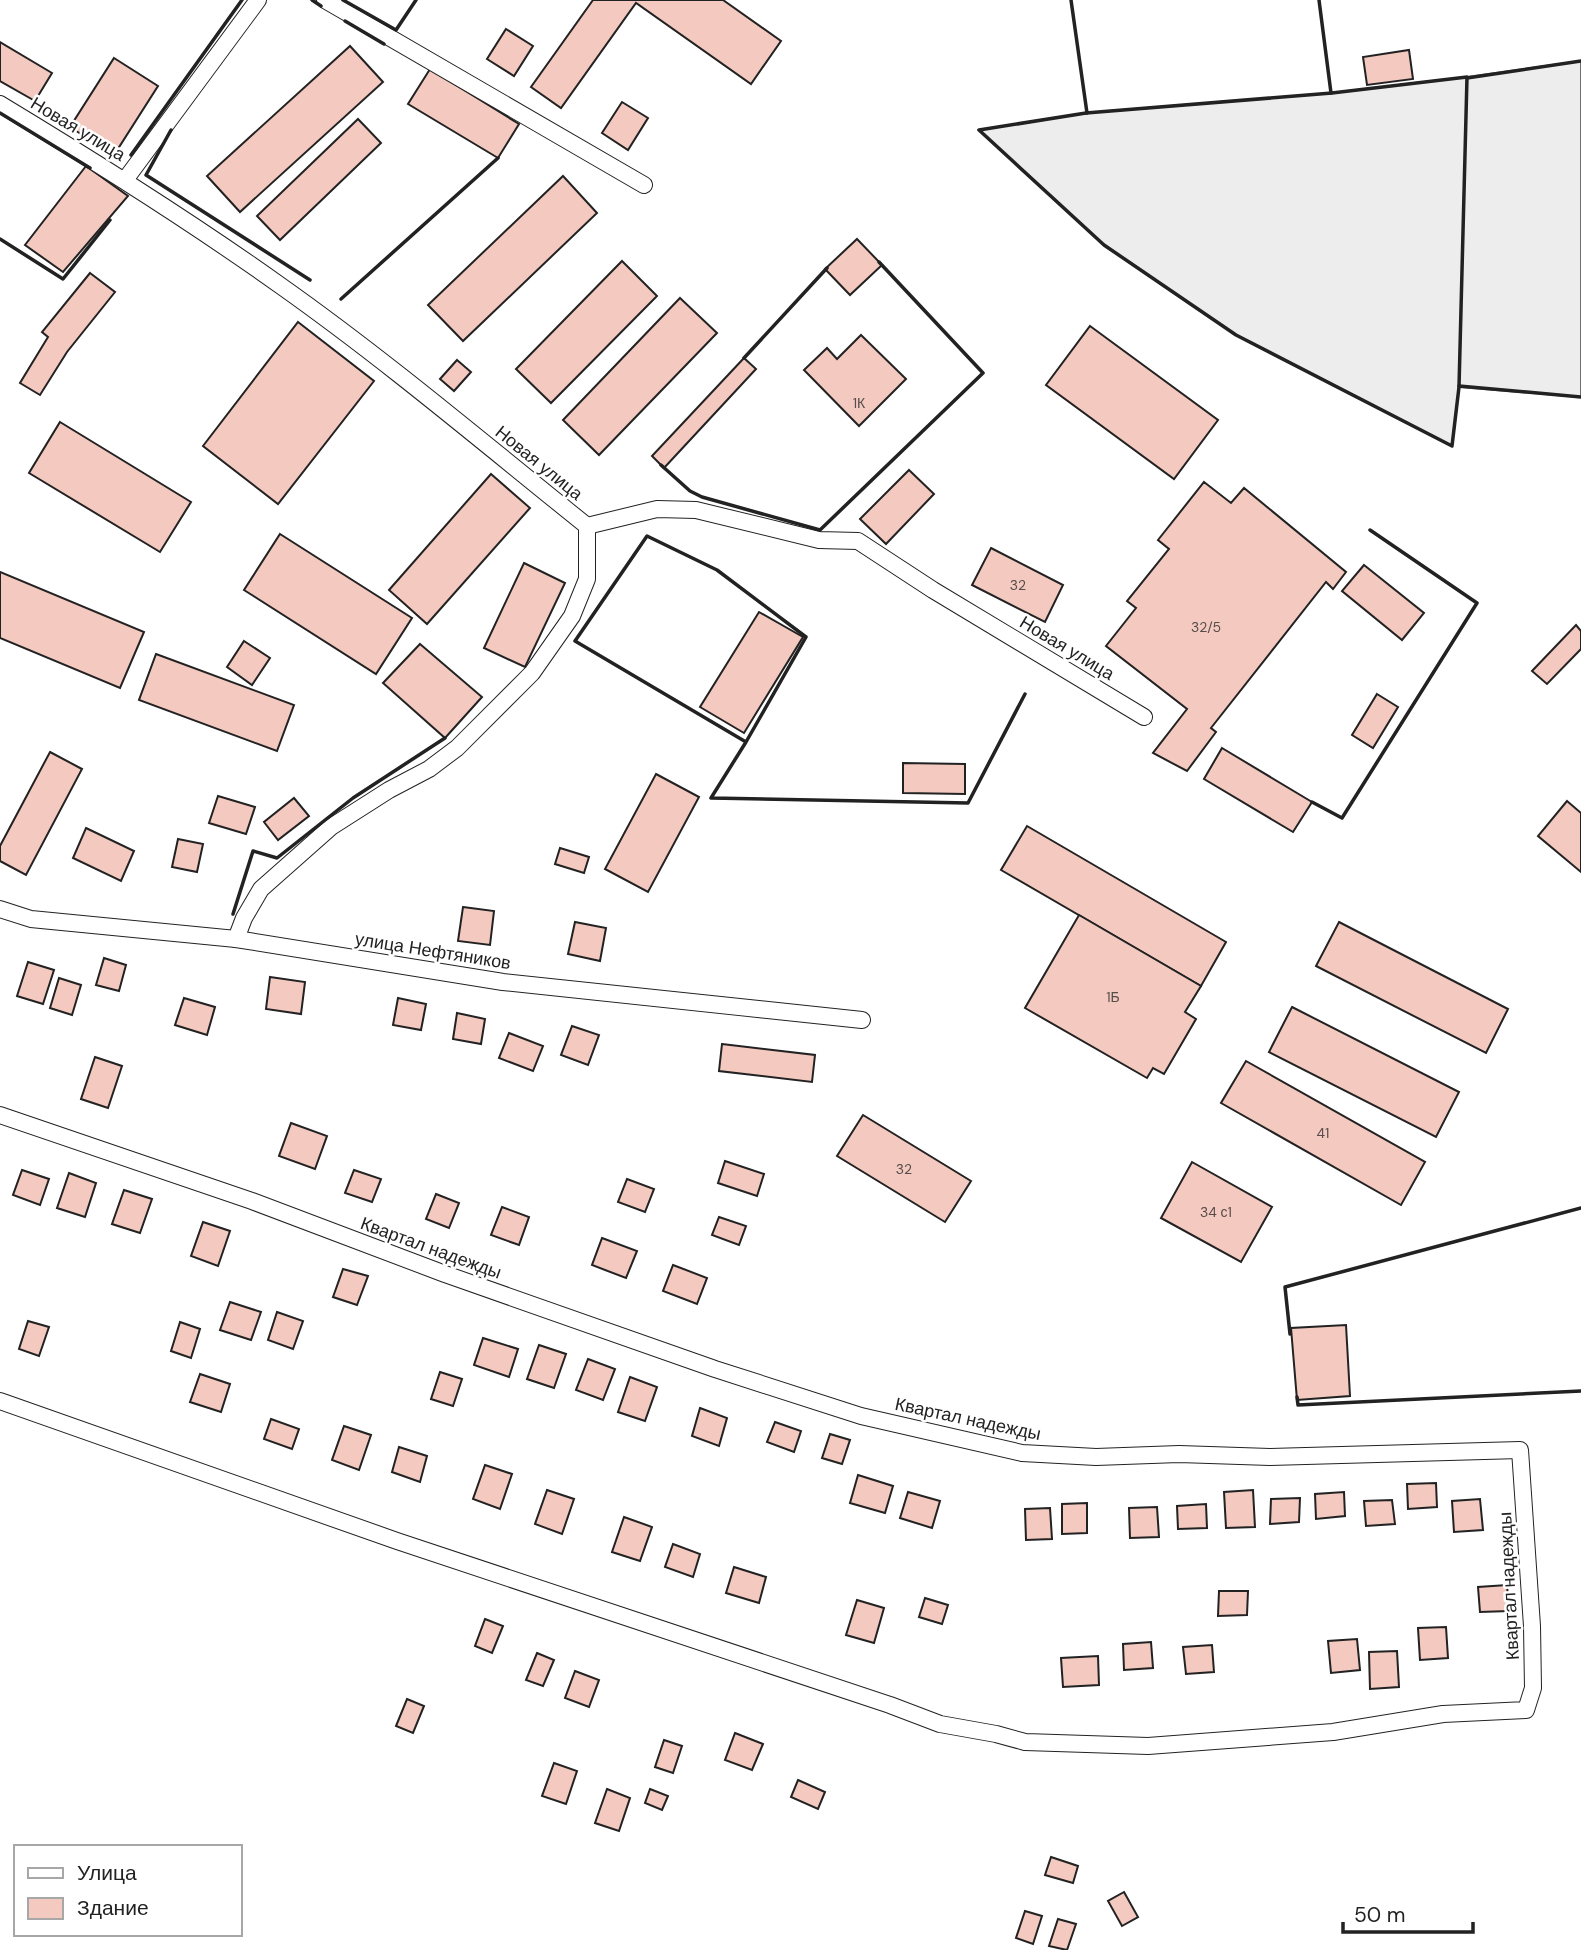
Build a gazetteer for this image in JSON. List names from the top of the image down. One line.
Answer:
{"streets":{"street":["Новая улица","улица Нефтяников","Квартал надежды"]},"house_numbers":["1К","32","32/5","1Б","41","32","34 с1"],"legend":["Улица","Здание"],"scale_bar":"50 m"}
